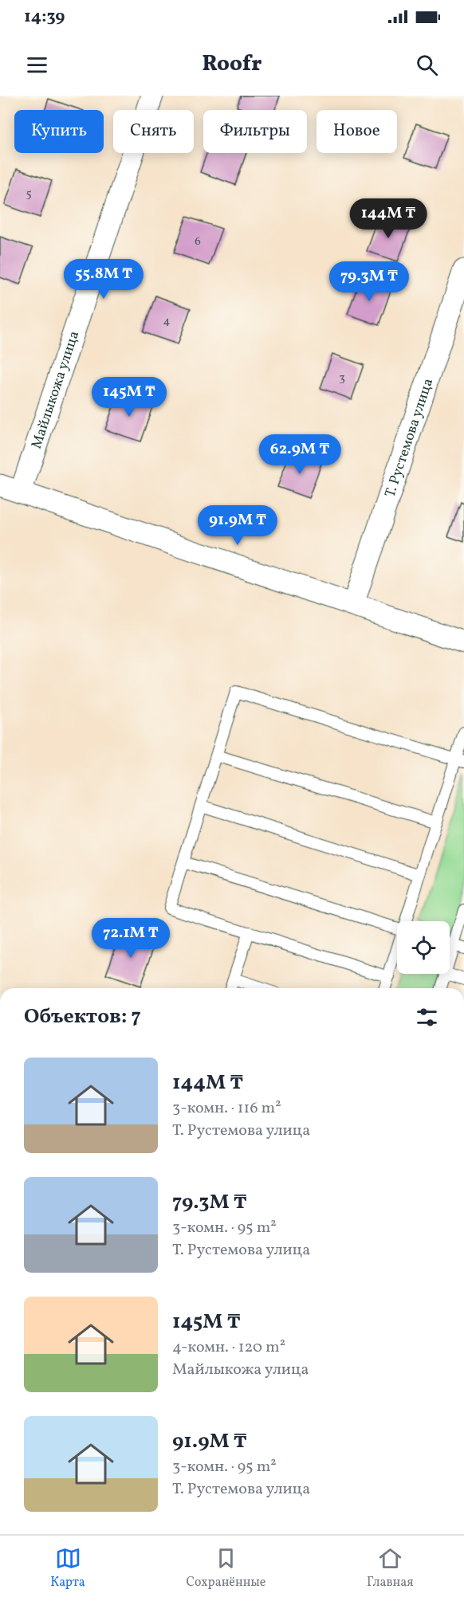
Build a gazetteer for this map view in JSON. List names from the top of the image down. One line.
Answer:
{"streets":{"street":["Майлыкожа улица","Т. Рустемова улица"]},"house_numbers":["5","6","4","3"],"page":{"status":"14:39","header":"Roofr","chip":["Купить","Снять","Фильтры","Новое"],"price":["144M ₸","55.8M ₸","79.3M ₸","145M ₸","62.9M ₸","91.9M ₸","72.1M ₸"],"heading":"Объектов: 7","list":[{"name":"144M ₸","note":"3-комн. · 116 m² · Т. Рустемова улица"},{"name":"79.3M ₸","note":"3-комн. · 95 m² · Т. Рустемова улица"},{"name":"145M ₸","note":"4-комн. · 120 m² · Майлыкожа улица"},{"name":"91.9M ₸","note":"3-комн. · 95 m² · Т. Рустемова улица"}],"tabs":["Карта","Сохранённые","Главная"]}}
